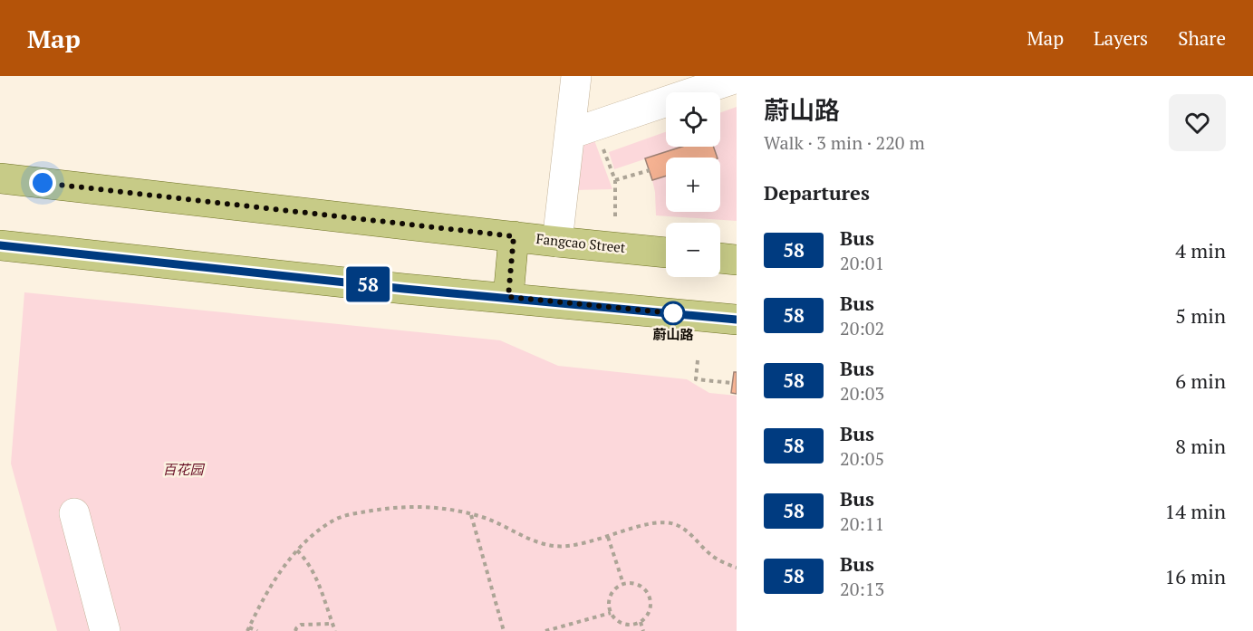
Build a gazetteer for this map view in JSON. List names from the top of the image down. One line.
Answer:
{"streets":{"main road":["Fangcao Street"]},"parks":["百花园"],"places":["蔚山路"],"lines":["bus line 58"],"page":{"header":"Map","nav":["Map","Layers","Share"],"on_map":"58","heading":[["蔚山路","Walk · 3 min · 220 m"],"Departures"],"map_buttons":["+","−"],"list":[{"mark":"58","name":"Bus","note":"20:01","value":"4 min"},{"mark":"58","name":"Bus","note":"20:02","value":"5 min"},{"mark":"58","name":"Bus","note":"20:03","value":"6 min"},{"mark":"58","name":"Bus","note":"20:05","value":"8 min"},{"mark":"58","name":"Bus","note":"20:11","value":"14 min"},{"mark":"58","name":"Bus","note":"20:13","value":"16 min"}]}}
